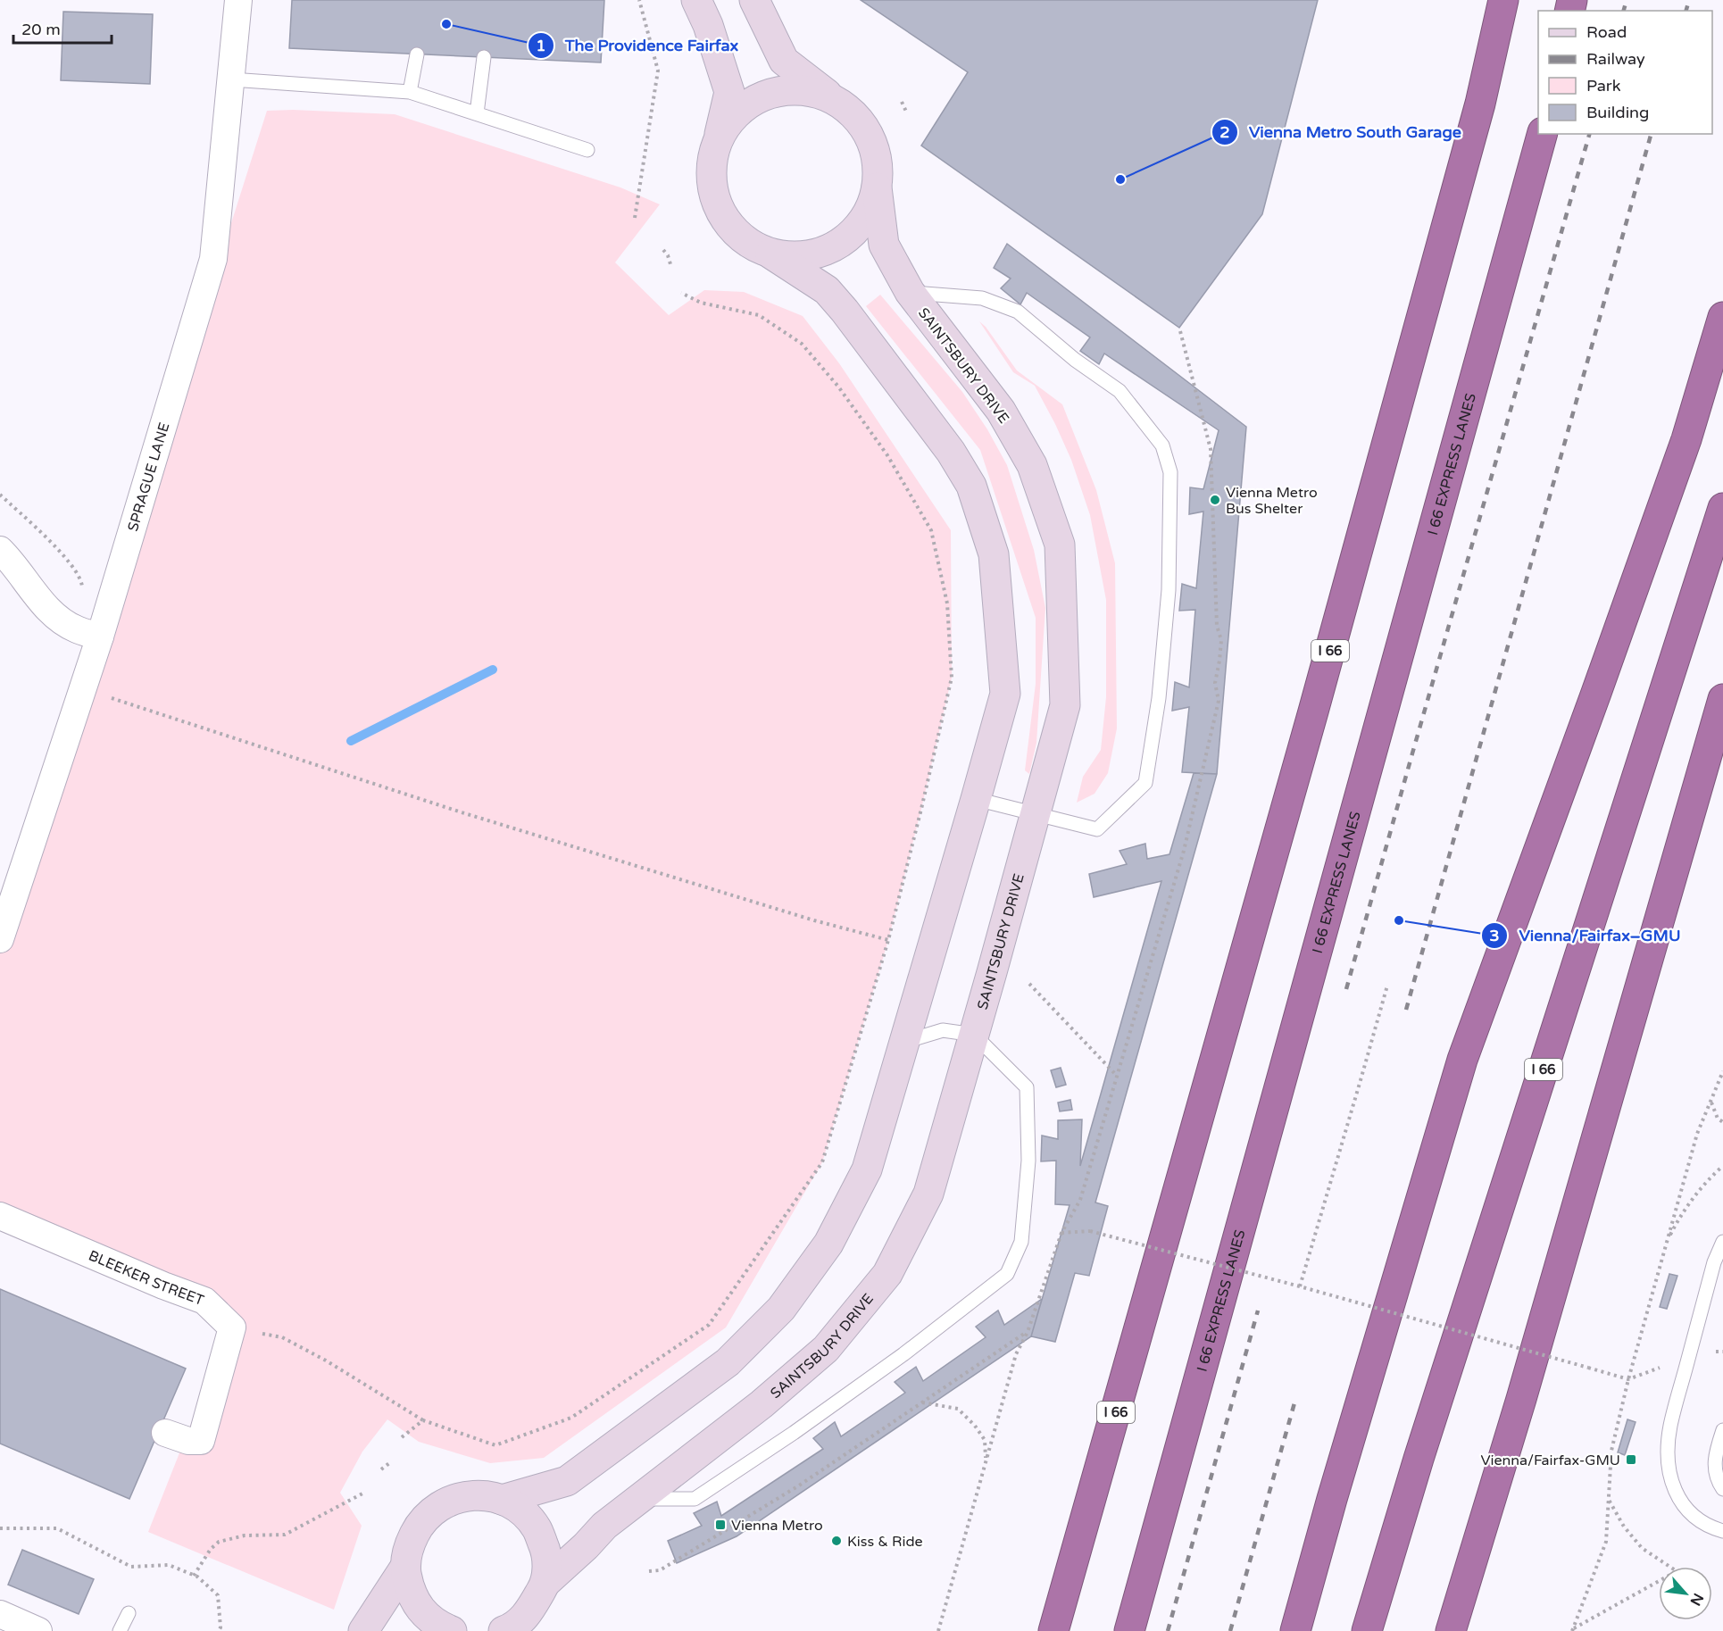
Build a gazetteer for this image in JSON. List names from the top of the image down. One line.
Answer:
{"streets":{"highway":["I 66 EXPRESS LANES","I 66"],"street":["SAINTSBURY DRIVE","SPRAGUE LANE","BLEEKER STREET"]},"places":{"other":["The Providence Fairfax","Vienna Metro South Garage","Vienna Metro Bus Shelter","Vienna/Fairfax–GMU","Kiss & Ride"],"transit":["Vienna/Fairfax-GMU","Vienna Metro"]},"legend":["Road","Railway","Park","Building"],"scale_bar":"20 m","north":"bottom right"}
